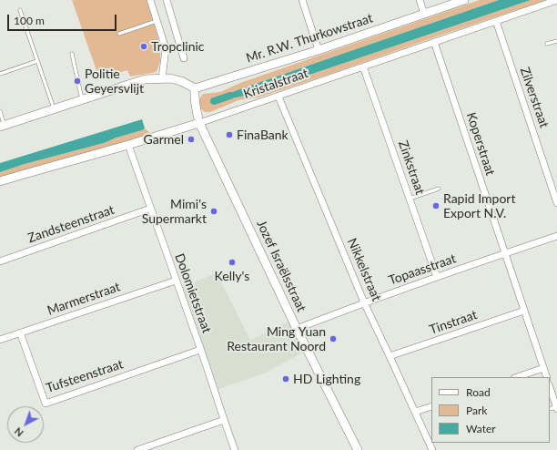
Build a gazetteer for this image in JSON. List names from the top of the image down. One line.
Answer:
{"streets":{"street":["Mr. R.W. Thurkowstraat","Kristalstraat","Zilverstraat","Koperstraat","Zinkstraat","Zandsteenstraat","Jozef Israëlsstraat","Nikkelstraat","Topaasstraat","Dolomietstraat","Marmerstraat","Tinstraat","Tufsteenstraat"]},"crossings":[["Mr. R.W. Thurkowstraat","Jozef Israëlsstraat"],["Kristalstraat","Zilverstraat"],["Kristalstraat","Koperstraat"],["Kristalstraat","Zinkstraat"],["Kristalstraat","Jozef Israëlsstraat"],["Kristalstraat","Nikkelstraat"],["Kristalstraat","Dolomietstraat"],["Koperstraat","Topaasstraat"],["Koperstraat","Tinstraat"],["Zinkstraat","Topaasstraat"],["Zandsteenstraat","Dolomietstraat"],["Jozef Israëlsstraat","Topaasstraat"],["Nikkelstraat","Topaasstraat"],["Nikkelstraat","Tinstraat"],["Dolomietstraat","Marmerstraat"],["Dolomietstraat","Tufsteenstraat"],["Marmerstraat","Tufsteenstraat"]],"places":["Tropclinic","Politie Geyersvlijt","FinaBank","Garmel","Rapid Import Export N.V.","Mimi's Supermarkt","Kelly's","Ming Yuan Restaurant Noord","HD Lighting"],"legend":["Road","Park","Water"],"scale_bar":"100 m","north":"bottom left"}
